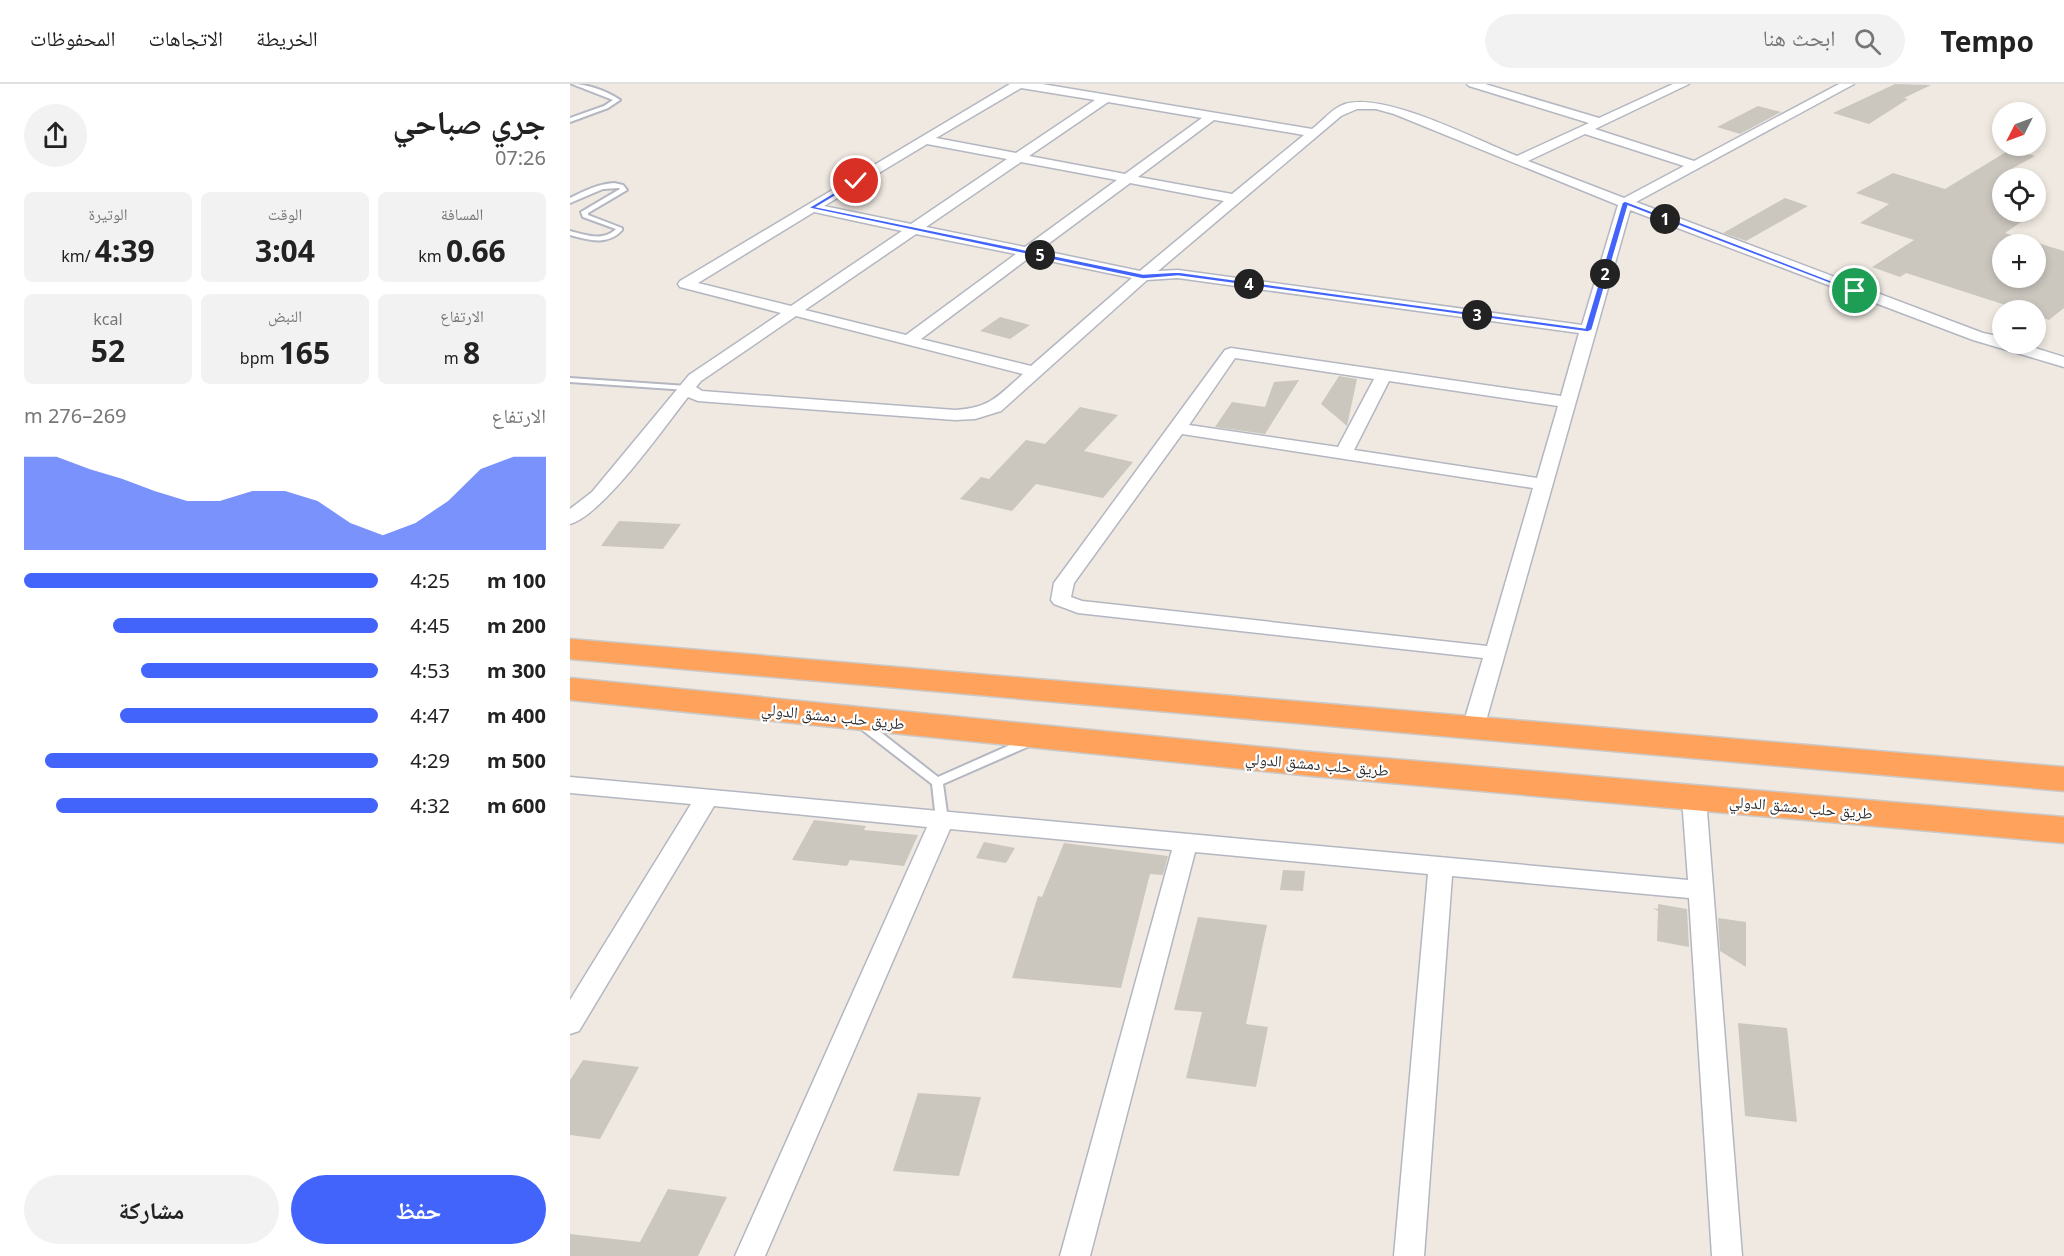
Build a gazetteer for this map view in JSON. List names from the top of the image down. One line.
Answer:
{"streets":{"highway":["طريق حلب دمشق الدولي"]},"north":"bottom left","page":{"header":"Tempo","search":"ابحث هنا","nav":["الخريطة","الاتجاهات","المحفوظات"],"heading":["جري صباحي","07:26"],"map_buttons":["+","−"],"stats":[["المسافة","0.66 km"],["الوقت","3:04"],["الوتيرة","4:39 /km"],["الارتفاع","8 m"],["النبض","165 bpm"],["kcal","52"]],"pins":["1","5","2","4","3"],"chart":["الارتفاع","269–276 m"],"list":[{"name":"100 m","note":"4:25"},{"name":"200 m","note":"4:45"},{"name":"300 m","note":"4:53"},{"name":"400 m","note":"4:47"},{"name":"500 m","note":"4:29"},{"name":"600 m","note":"4:32"}],"buttons":["حفظ","مشاركة"]}}
